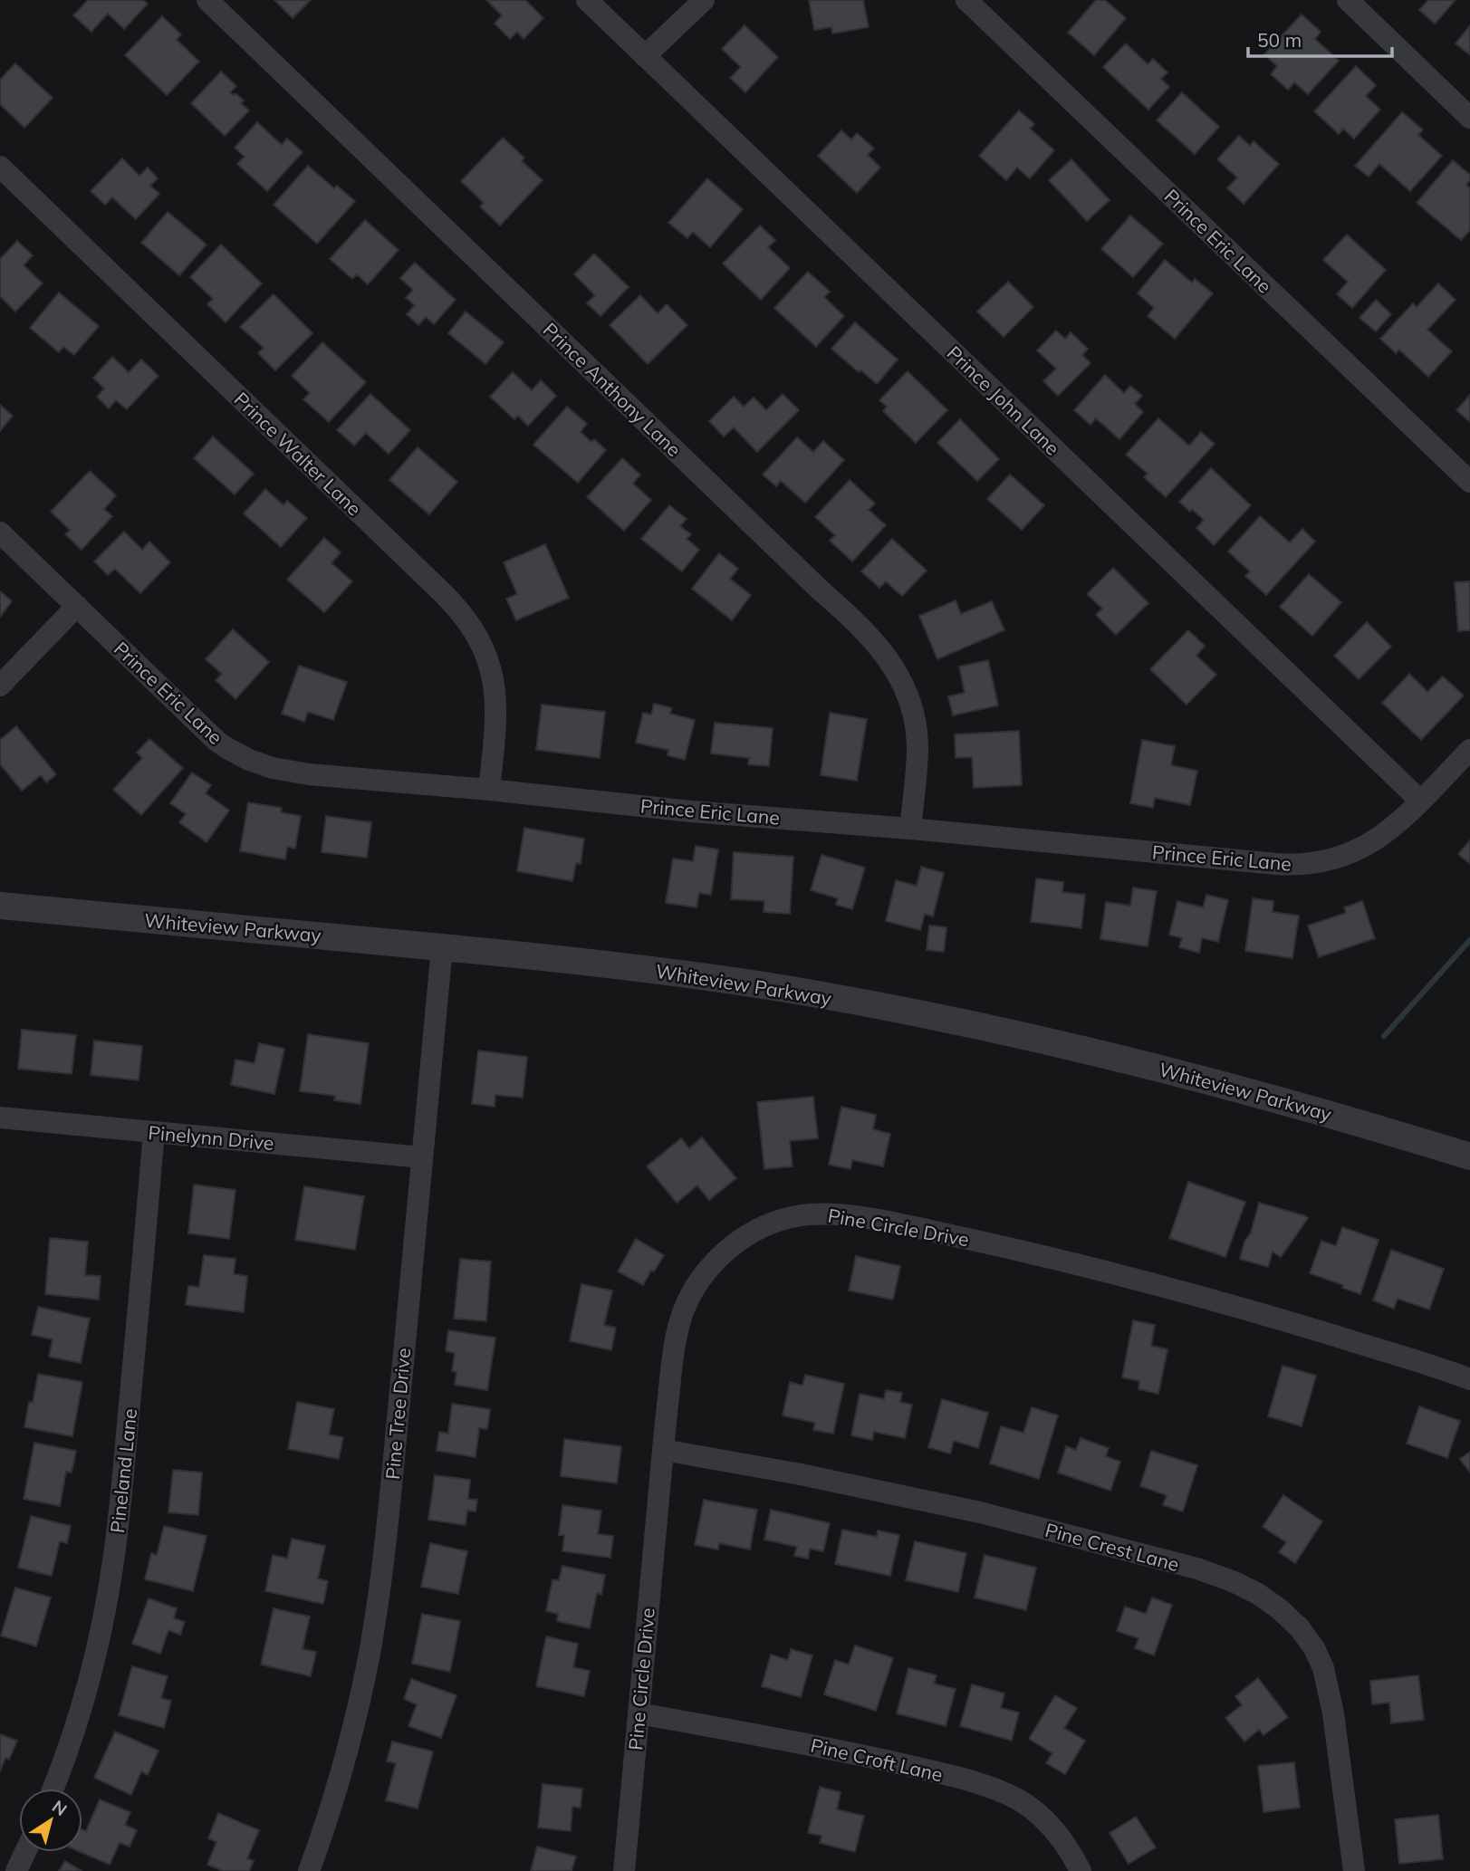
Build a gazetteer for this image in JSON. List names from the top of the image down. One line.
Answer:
{"streets":{"street":["Prince Eric Lane","Prince Anthony Lane","Prince John Lane","Prince Walter Lane","Whiteview Parkway","Pinelynn Drive","Pine Circle Drive","Pine Tree Drive","Pineland Lane","Pine Crest Lane","Pine Croft Lane"]},"crossings":[["Prince Eric Lane","Prince Anthony Lane"],["Prince Eric Lane","Prince John Lane"],["Prince Eric Lane","Prince Walter Lane"],["Whiteview Parkway","Pine Tree Drive"],["Pinelynn Drive","Pine Tree Drive"],["Pinelynn Drive","Pineland Lane"],["Pine Circle Drive","Pine Crest Lane"],["Pine Circle Drive","Pine Croft Lane"]],"scale_bar":"50 m","north":"top right"}
